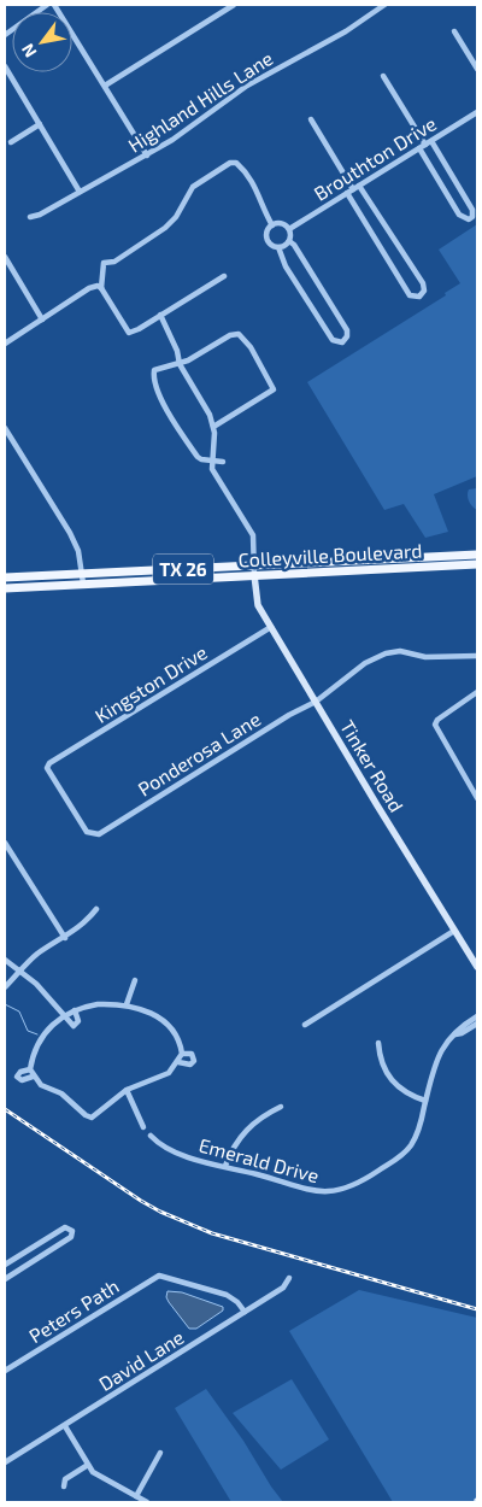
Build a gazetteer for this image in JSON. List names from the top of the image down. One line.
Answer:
{"streets":{"main road":["Colleyville Boulevard","TX 26","Tinker Road"],"street":["Highland Hills Lane","Brouthton Drive","Kingston Drive","Ponderosa Lane","Emerald Drive","Peters Path","David Lane"]},"crossings":[["Colleyville Boulevard","Tinker Road"],["Kingston Drive","Ponderosa Lane"],["Kingston Drive","Tinker Road"],["Ponderosa Lane","Tinker Road"],["Peters Path","David Lane"]],"north":"bottom left"}
